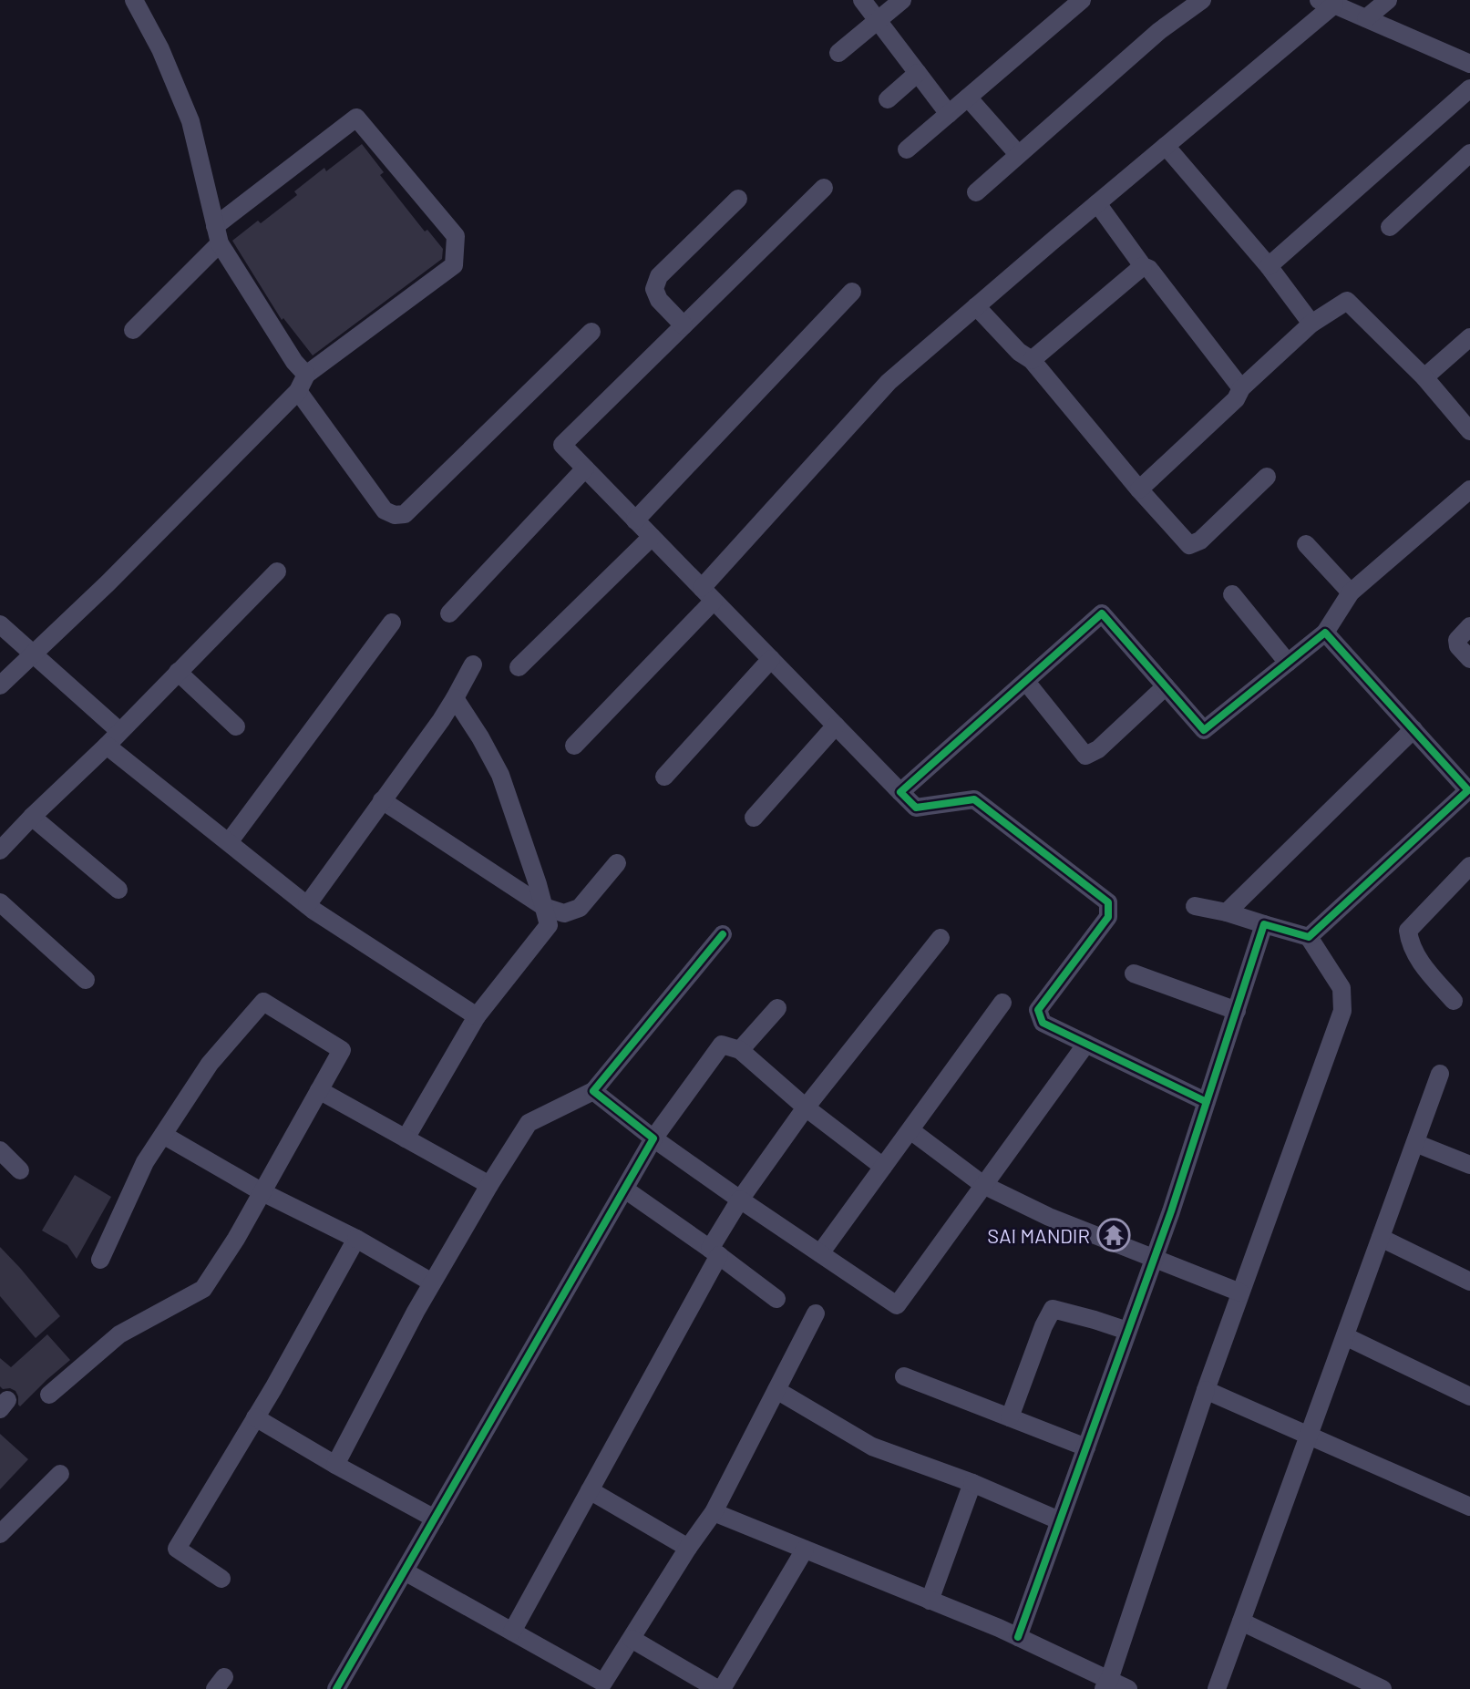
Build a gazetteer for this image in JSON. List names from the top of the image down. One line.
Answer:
{"places":{"temple":["SAI MANDIR"]}}
